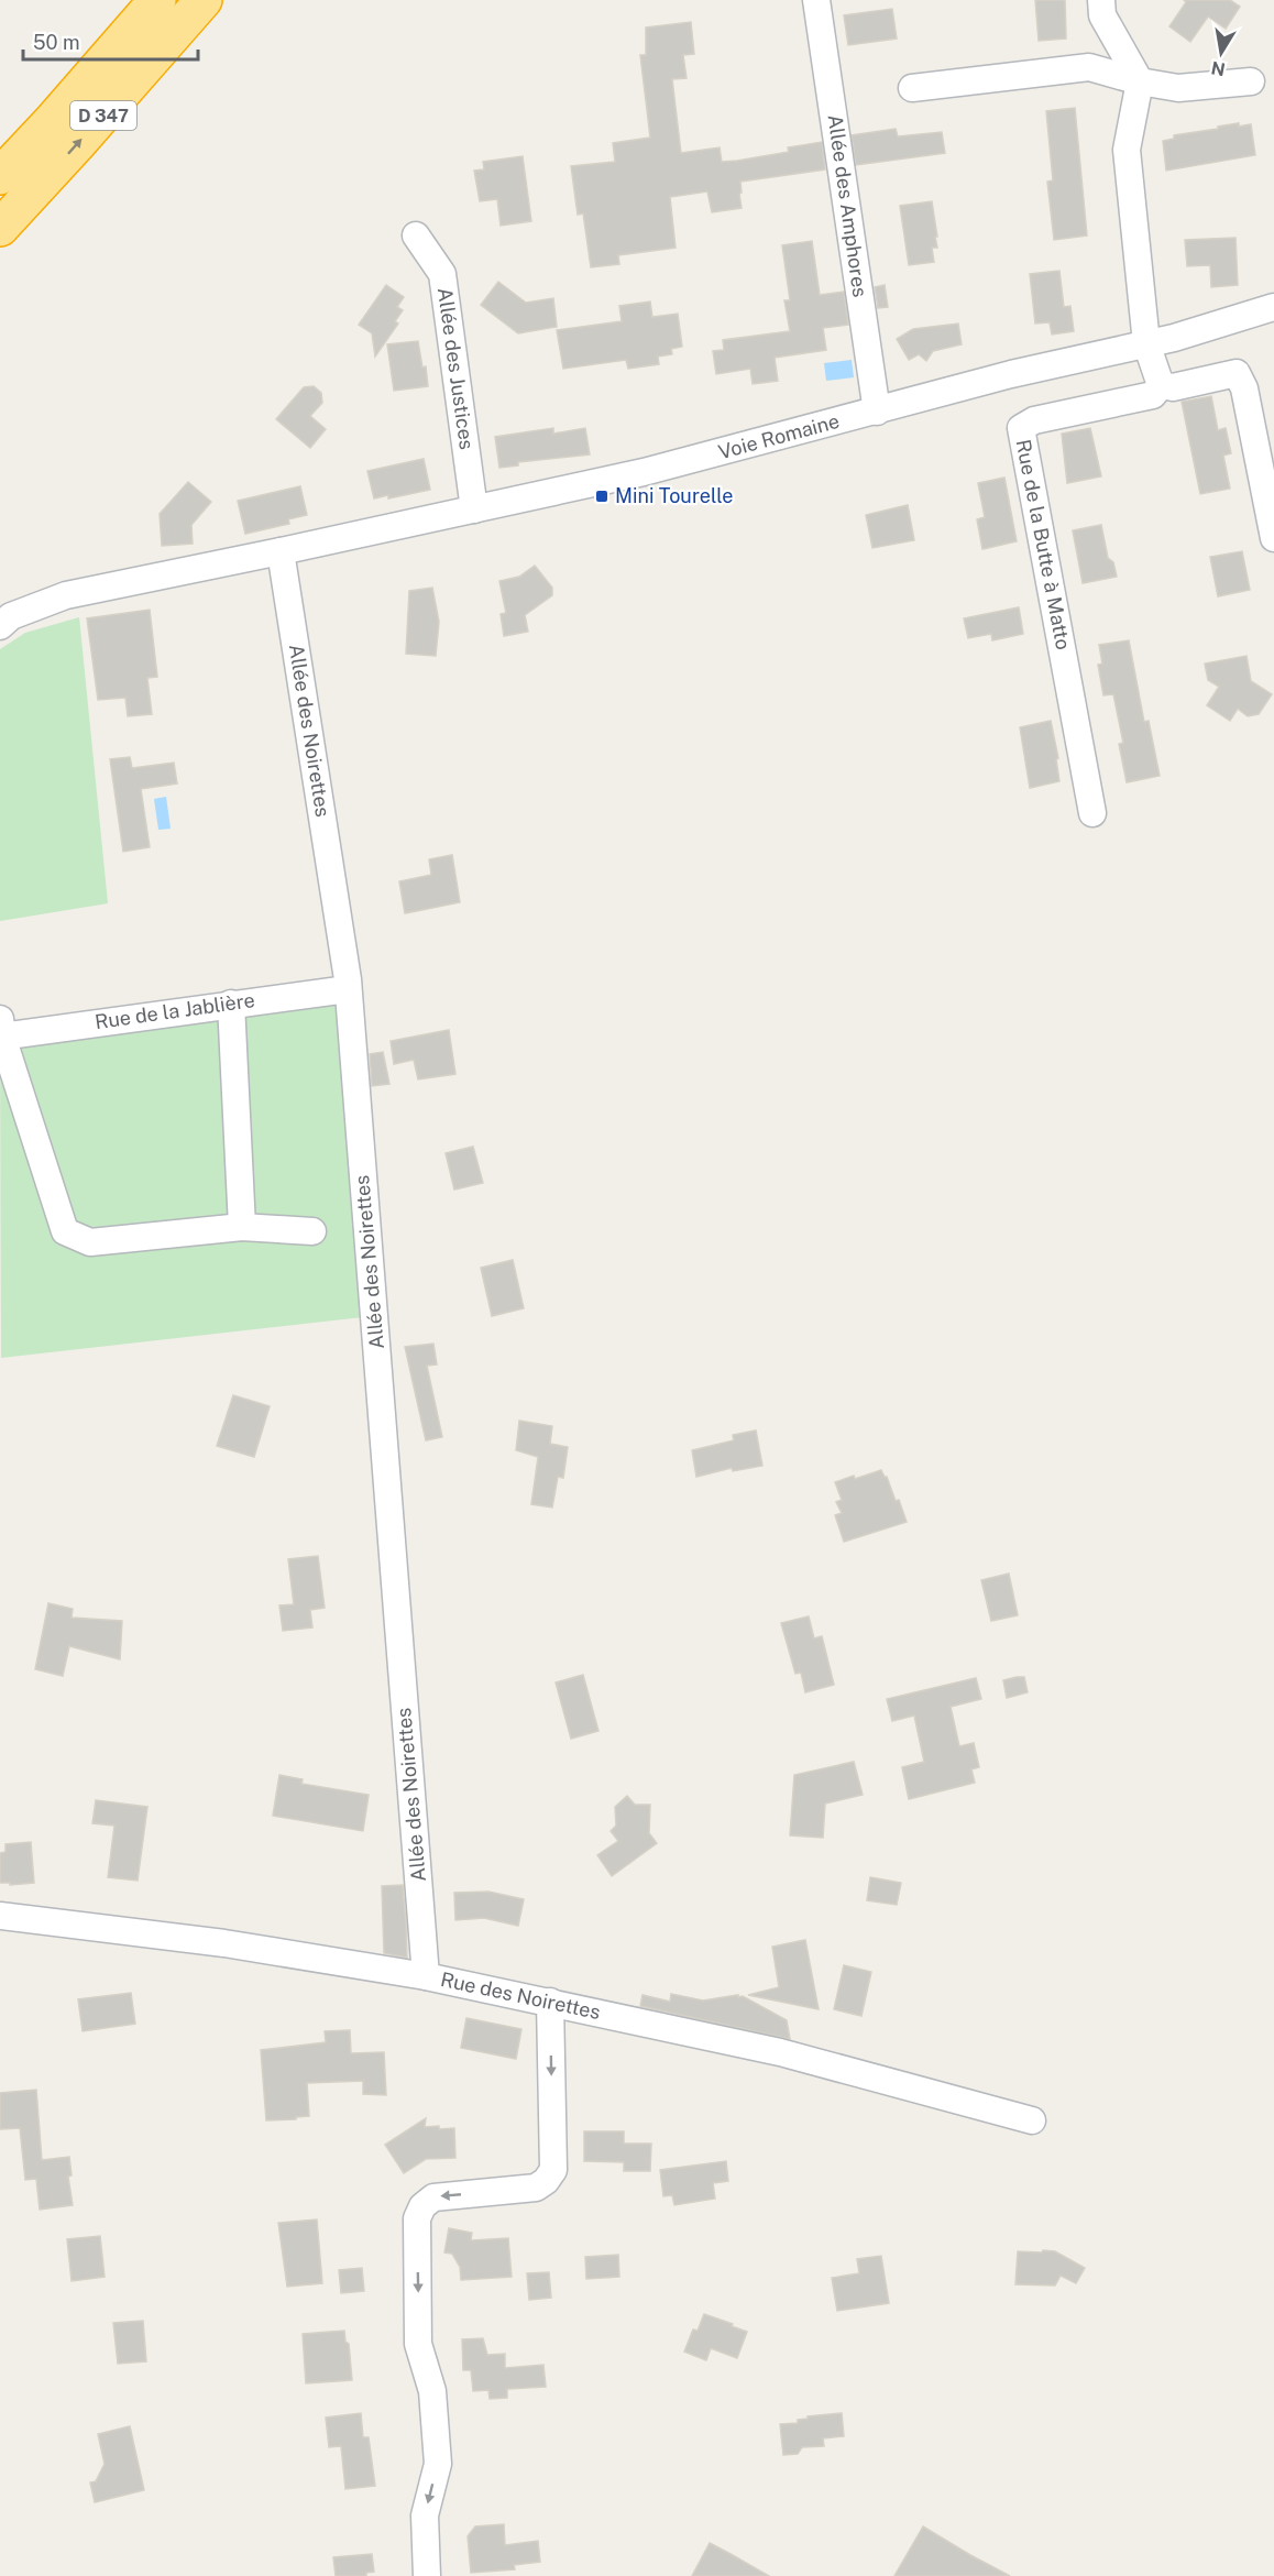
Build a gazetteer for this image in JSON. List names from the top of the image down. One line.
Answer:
{"streets":{"highway":["D 347"],"street":["Allée des Amphores","Allée des Justices","Voie Romaine","Rue de la Butte à Matto","Allée des Noirettes","Rue de la Jablière","Rue des Noirettes"]},"crossings":[["Allée des Amphores","Voie Romaine"],["Allée des Justices","Voie Romaine"],["Voie Romaine","Allée des Noirettes"],["Allée des Noirettes","Rue de la Jablière"],["Allée des Noirettes","Rue des Noirettes"]],"places":{"transit":["Mini Tourelle"]},"scale_bar":"50 m","north":"bottom"}
